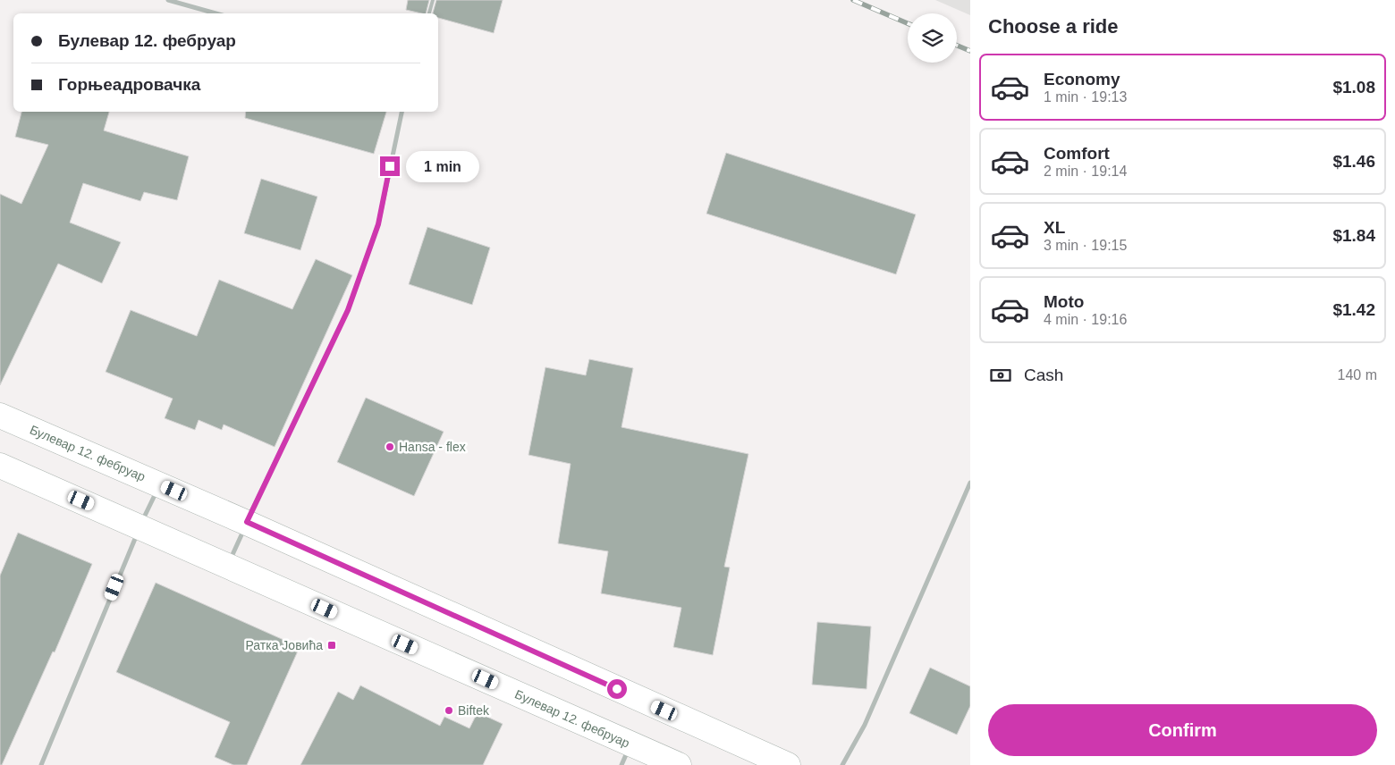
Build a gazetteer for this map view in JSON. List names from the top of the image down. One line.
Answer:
{"streets":{"main road":["Булевар 12. фебруар"]},"places":{"other":["Hansa - flex","Biftek"],"transit":["Ратка Јовића"]},"page":{"heading":"Choose a ride","banner":["Булевар 12. фебруар","Горњеадровачка"],"list":[{"name":"Economy","note":"1 min · 19:13","value":"$1.08"},{"name":"Comfort","note":"2 min · 19:14","value":"$1.46"},{"name":"XL","note":"3 min · 19:15","value":"$1.84"},{"name":"Moto","note":"4 min · 19:16","value":"$1.42"}],"bubble":"1 min","pay":["Cash","140 m"],"buttons":"Confirm"}}
